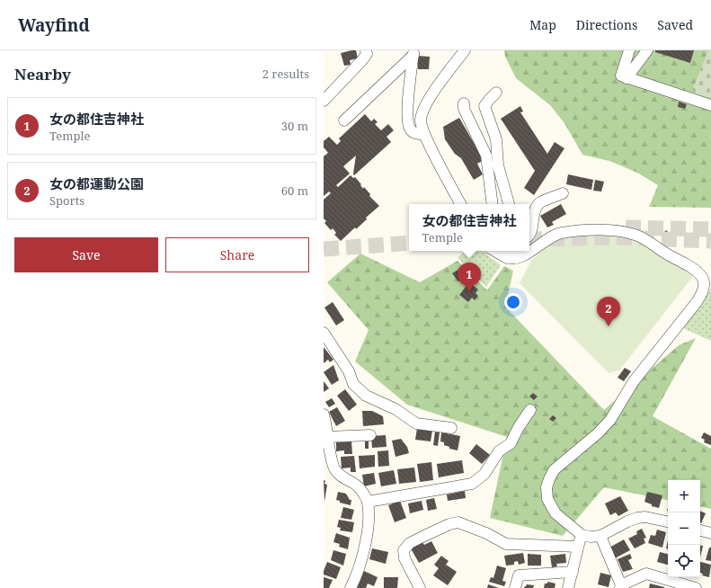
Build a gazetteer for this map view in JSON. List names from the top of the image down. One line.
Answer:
{"page":{"header":"Wayfind","nav":["Map","Directions","Saved"],"heading":["Nearby","2 results"],"list":[{"mark":"1","name":"女の都住吉神社","note":"Temple","value":"30 m"},{"mark":"2","name":"女の都運動公園","note":"Sports","value":"60 m"}],"popup":["女の都住吉神社","Temple"],"buttons":["Save","Share"],"pins":["1","2"],"map_buttons":["+","−"]}}
